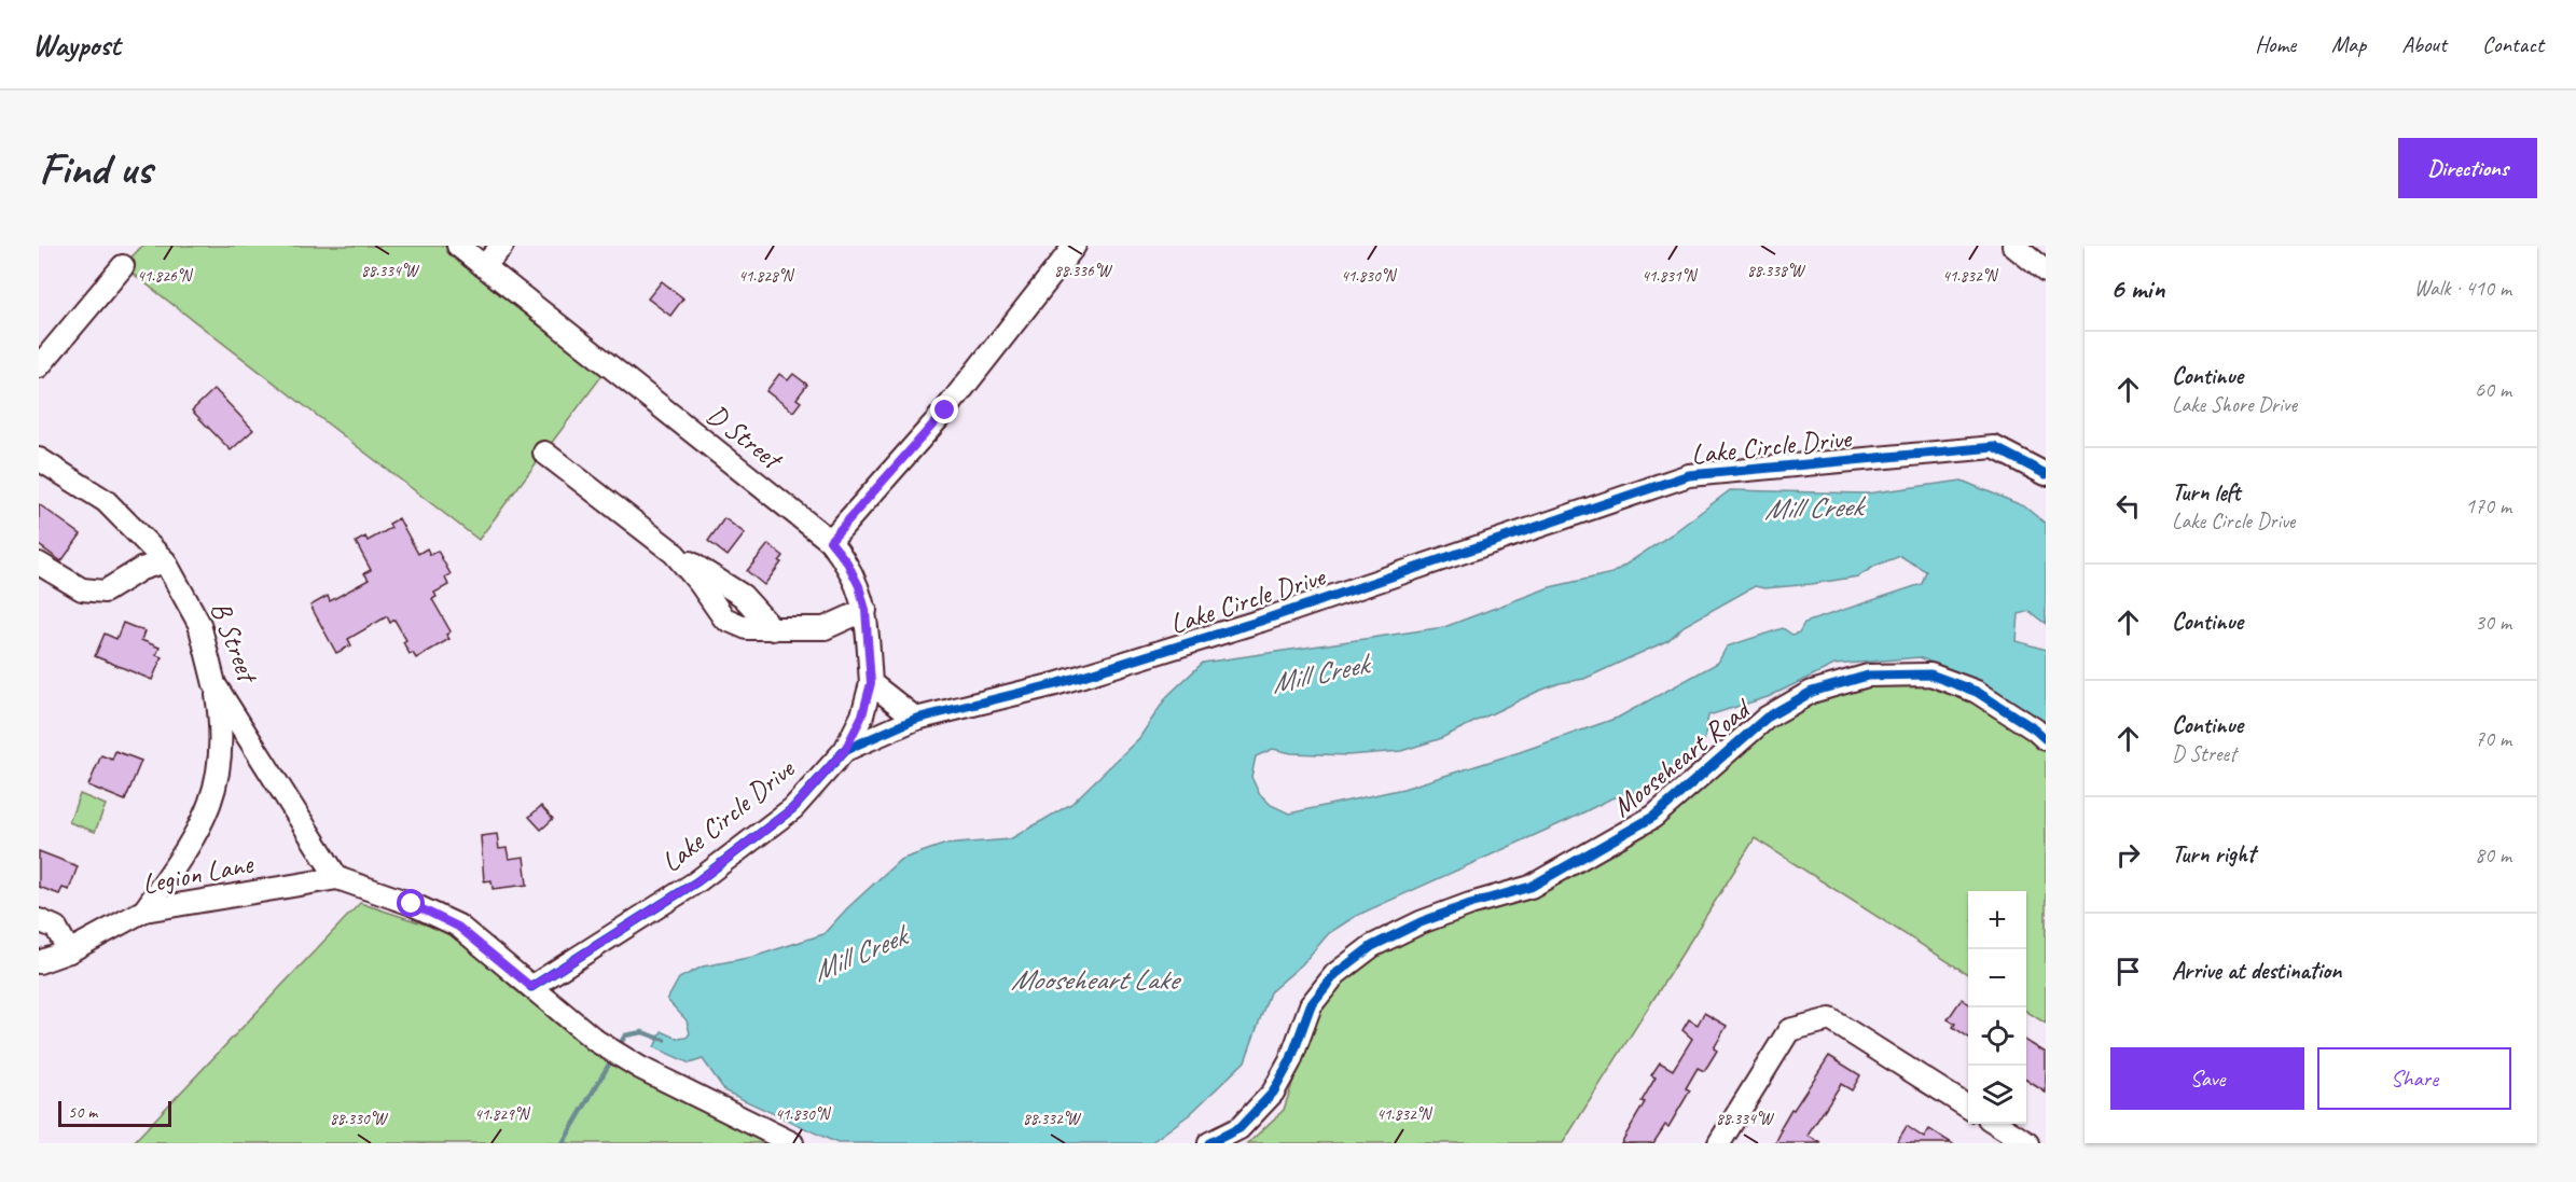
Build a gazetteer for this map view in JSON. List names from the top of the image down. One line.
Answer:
{"streets":{"street":["D Street","Lake Circle Drive","B Street","Mooseheart Road","Legion Lane"]},"crossings":[["D Street","Lake Circle Drive"],["B Street","Legion Lane"]],"water":["Mill Creek","Mooseheart Lake"],"scale_bar":"50 m","page":{"header":"Waypost","nav":["Home","Map","About","Contact"],"buttons":["Directions",["Save","Share"]],"title":"Find us","heading":["6 min","Walk · 410 m"],"list":[["Continue","Lake Shore Drive","60 m"],["Turn left","Lake Circle Drive","170 m"],["Continue","30 m"],["Continue","D Street","70 m"],["Turn right","80 m"],"Arrive at destination"],"map_buttons":["+","−"],"scale":"50 m"},"coordinates":["88.338°W","88.334°W","88.336°W","41.828°N","41.830°N","41.831°N","41.832°N","41.826°N","41.829°N","88.330°W","88.332°W"]}
